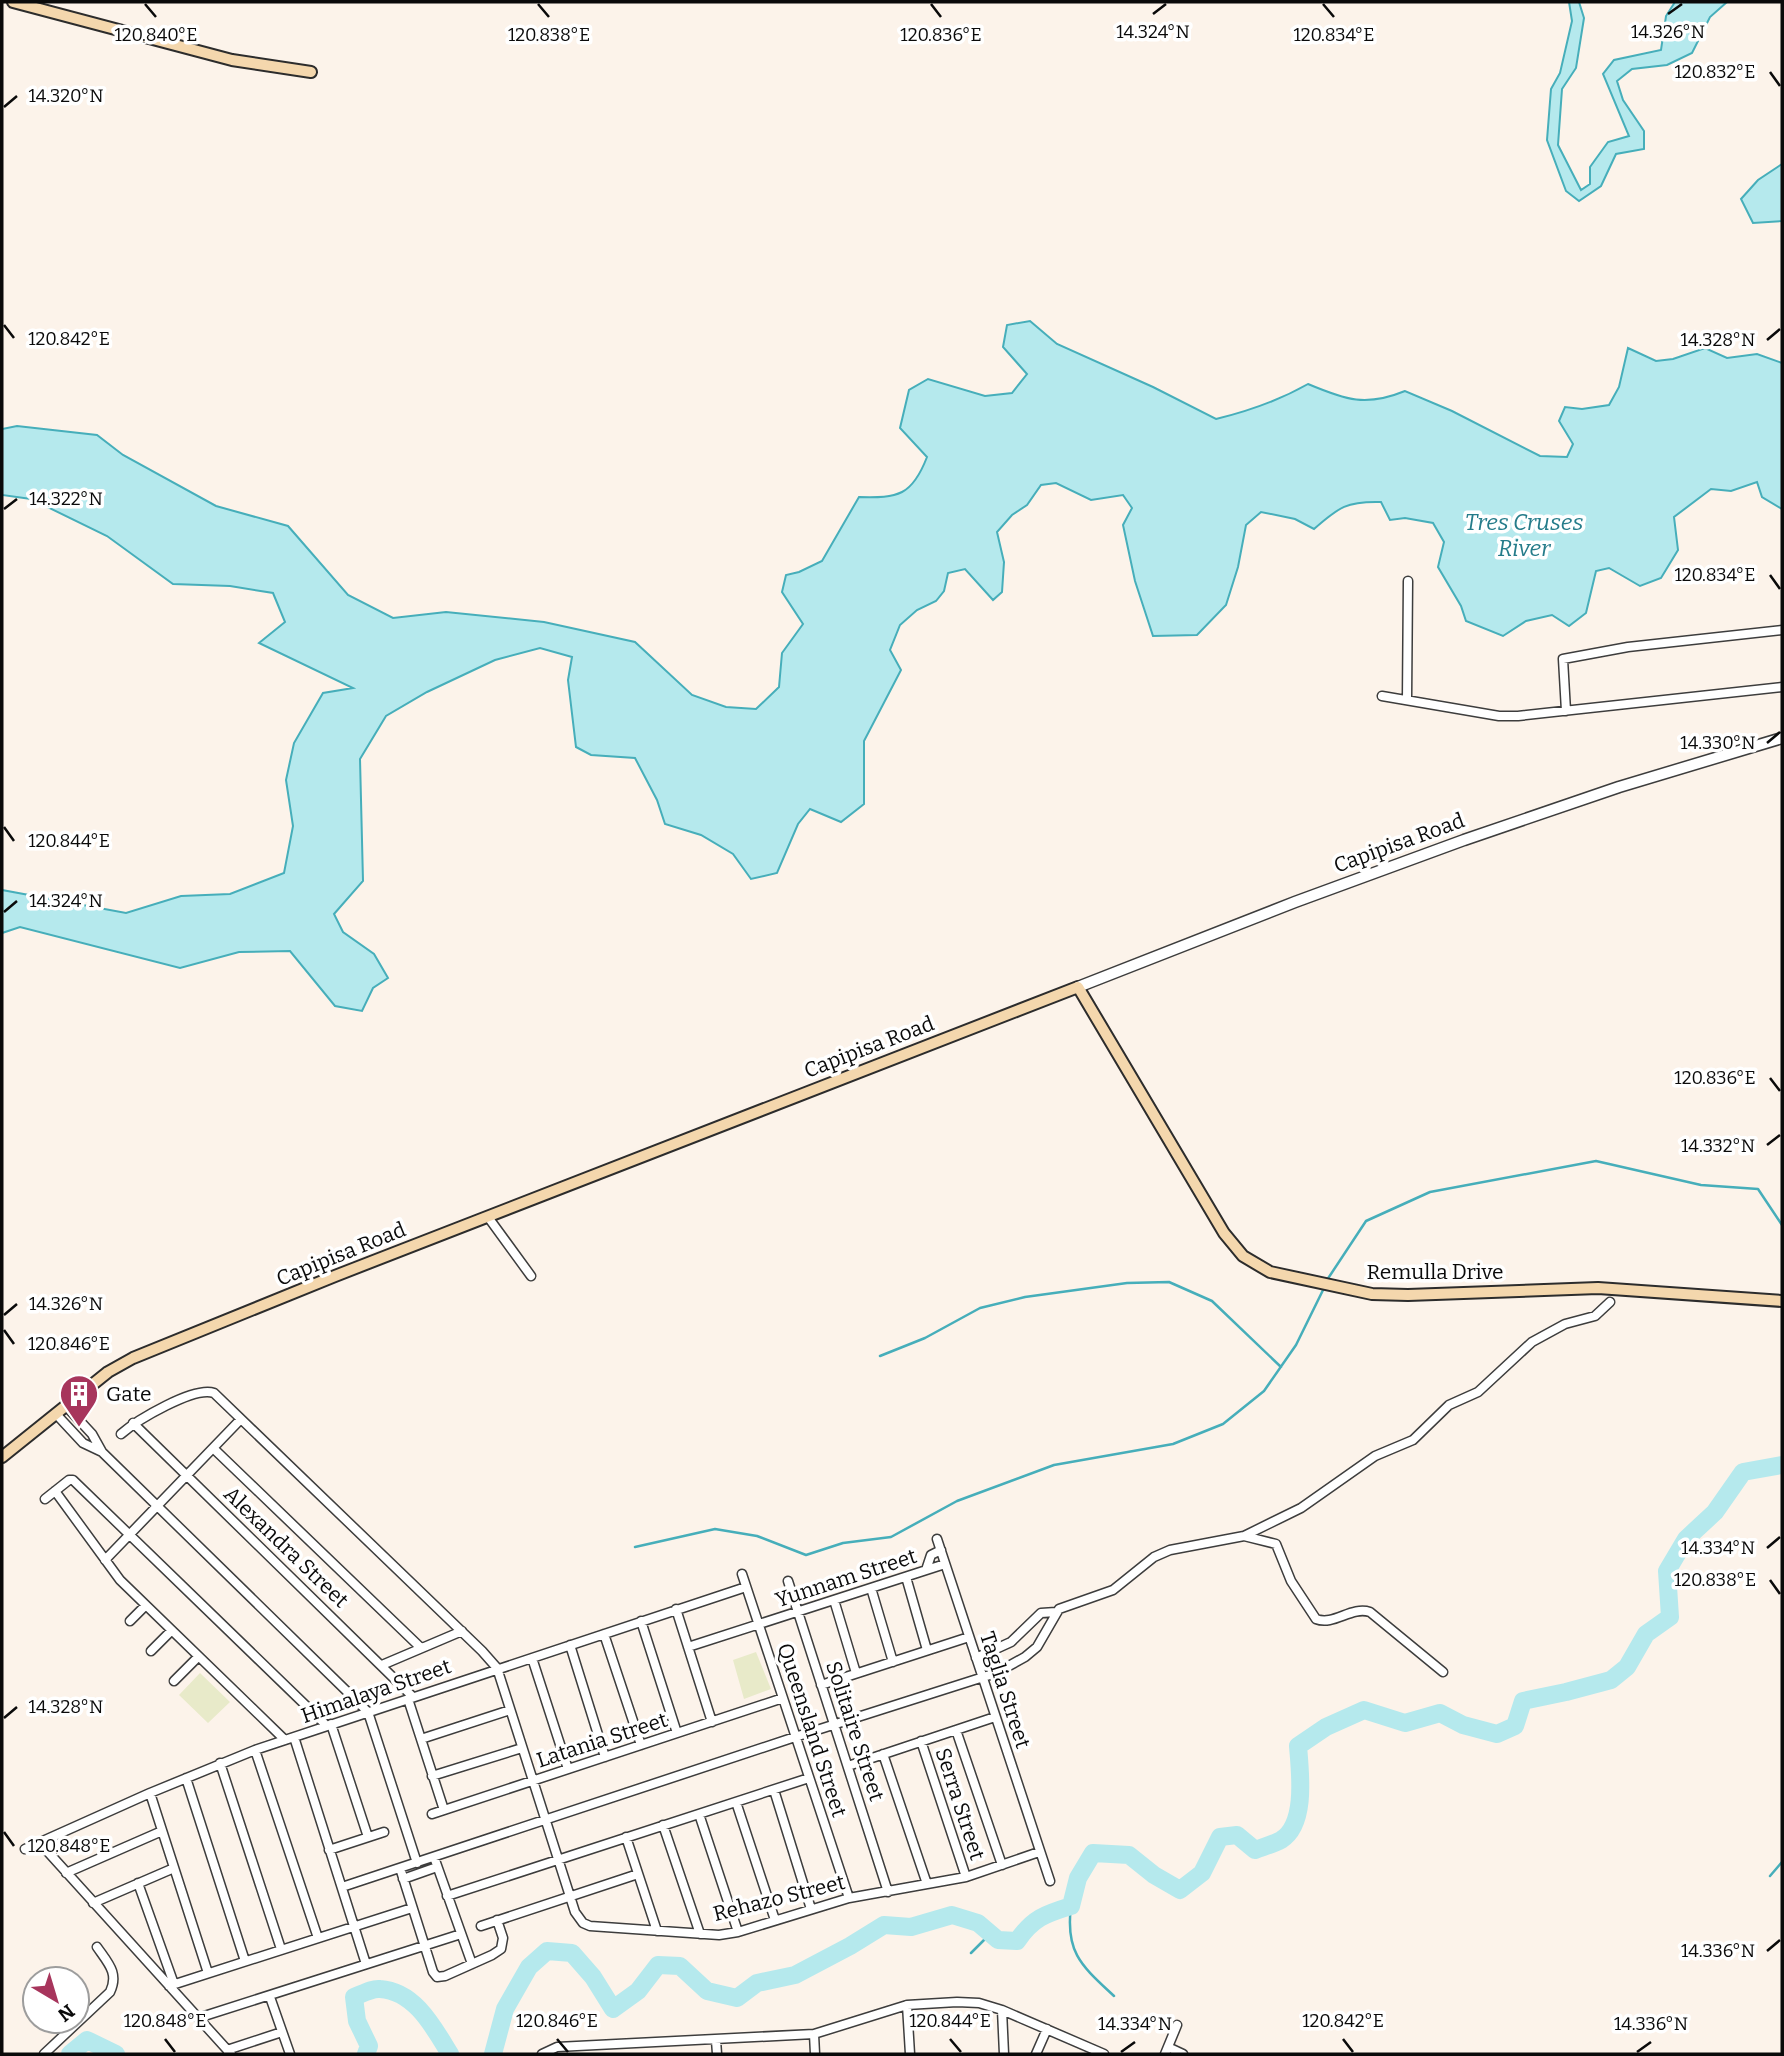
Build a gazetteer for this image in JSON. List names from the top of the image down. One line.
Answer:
{"streets":{"main road":["Capipisa Road","Remulla Drive"],"street":["Alexandra Street","Yunnam Street","Taglia Street","Himalaya Street","Queensland Street","Solitaire Street","Latania Street","Serra Street","Rehazo Street"]},"crossings":[["Capipisa Road","Remulla Drive"],["Alexandra Street","Himalaya Street"],["Alexandra Street","Latania Street"],["Yunnam Street","Taglia Street"],["Yunnam Street","Queensland Street"],["Yunnam Street","Solitaire Street"],["Taglia Street","Rehazo Street"],["Himalaya Street","Queensland Street"],["Himalaya Street","Rehazo Street"],["Queensland Street","Latania Street"],["Queensland Street","Rehazo Street"],["Solitaire Street","Rehazo Street"],["Latania Street","Rehazo Street"],["Serra Street","Rehazo Street"]],"water":["Tres Cruses River"],"places":{"building":["Gate"]},"north":"bottom right","coordinates":["14.324°N","14.326°N","120.840°E","120.838°E","120.836°E","120.834°E","120.832°E","14.320°N","120.842°E","14.328°N","14.322°N","14.330°N","120.844°E","14.332°N","120.846°E","14.334°N","120.848°E","14.336°N"]}
